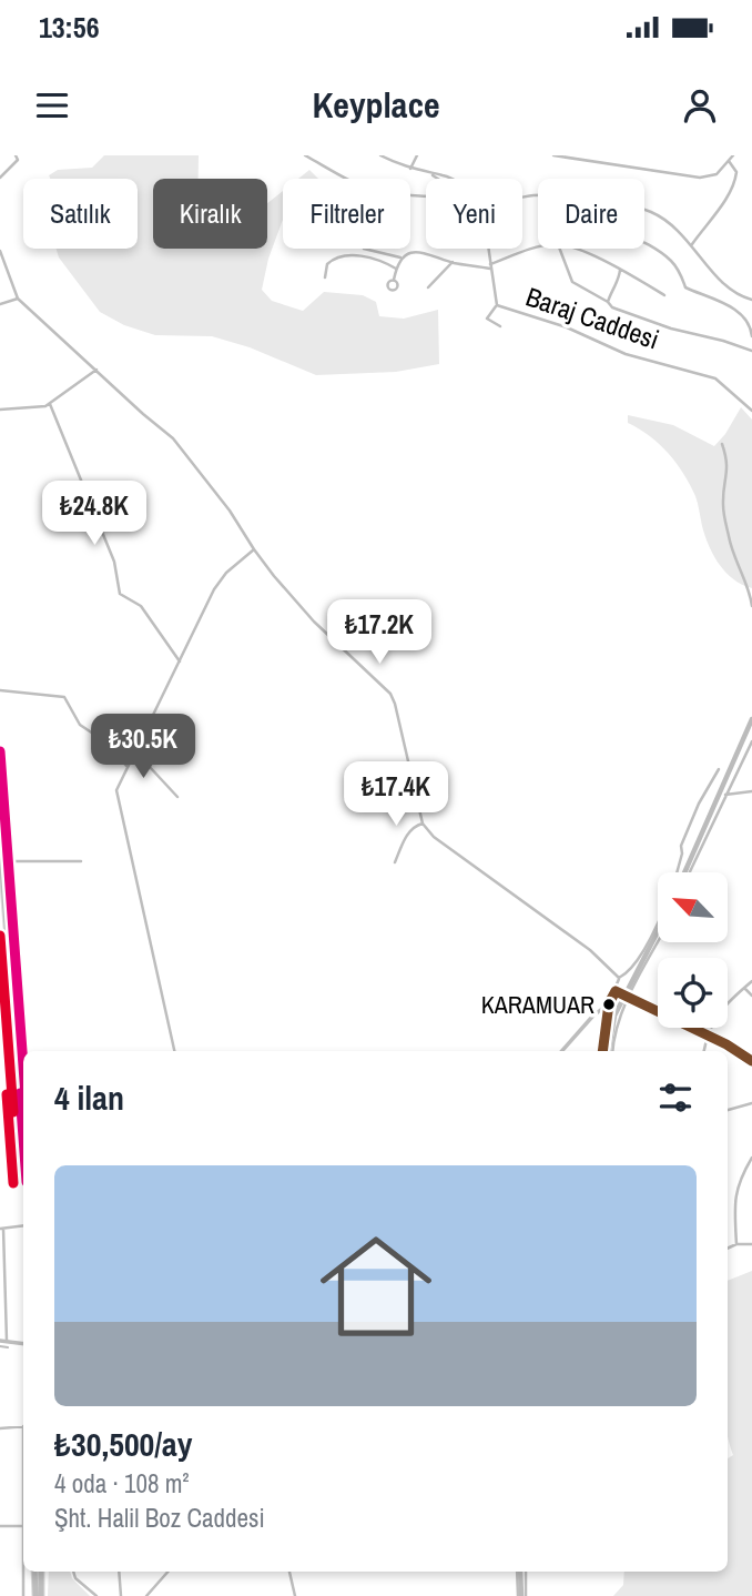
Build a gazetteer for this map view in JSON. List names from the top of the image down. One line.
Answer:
{"streets":{"street":["Baraj Caddesi"]},"places":["KARAMUAR"],"north":"top left","page":{"status":"13:56","header":"Keyplace","chip":["Satılık","Kiralık","Filtreler","Yeni","Daire"],"price":["₺24.8K","₺17.2K","₺30.5K","₺17.4K"],"heading":"4 ilan","list":[{"name":"₺30,500/ay","note":"4 oda · 108 m² · Şht. Halil Boz Caddesi"}]}}
